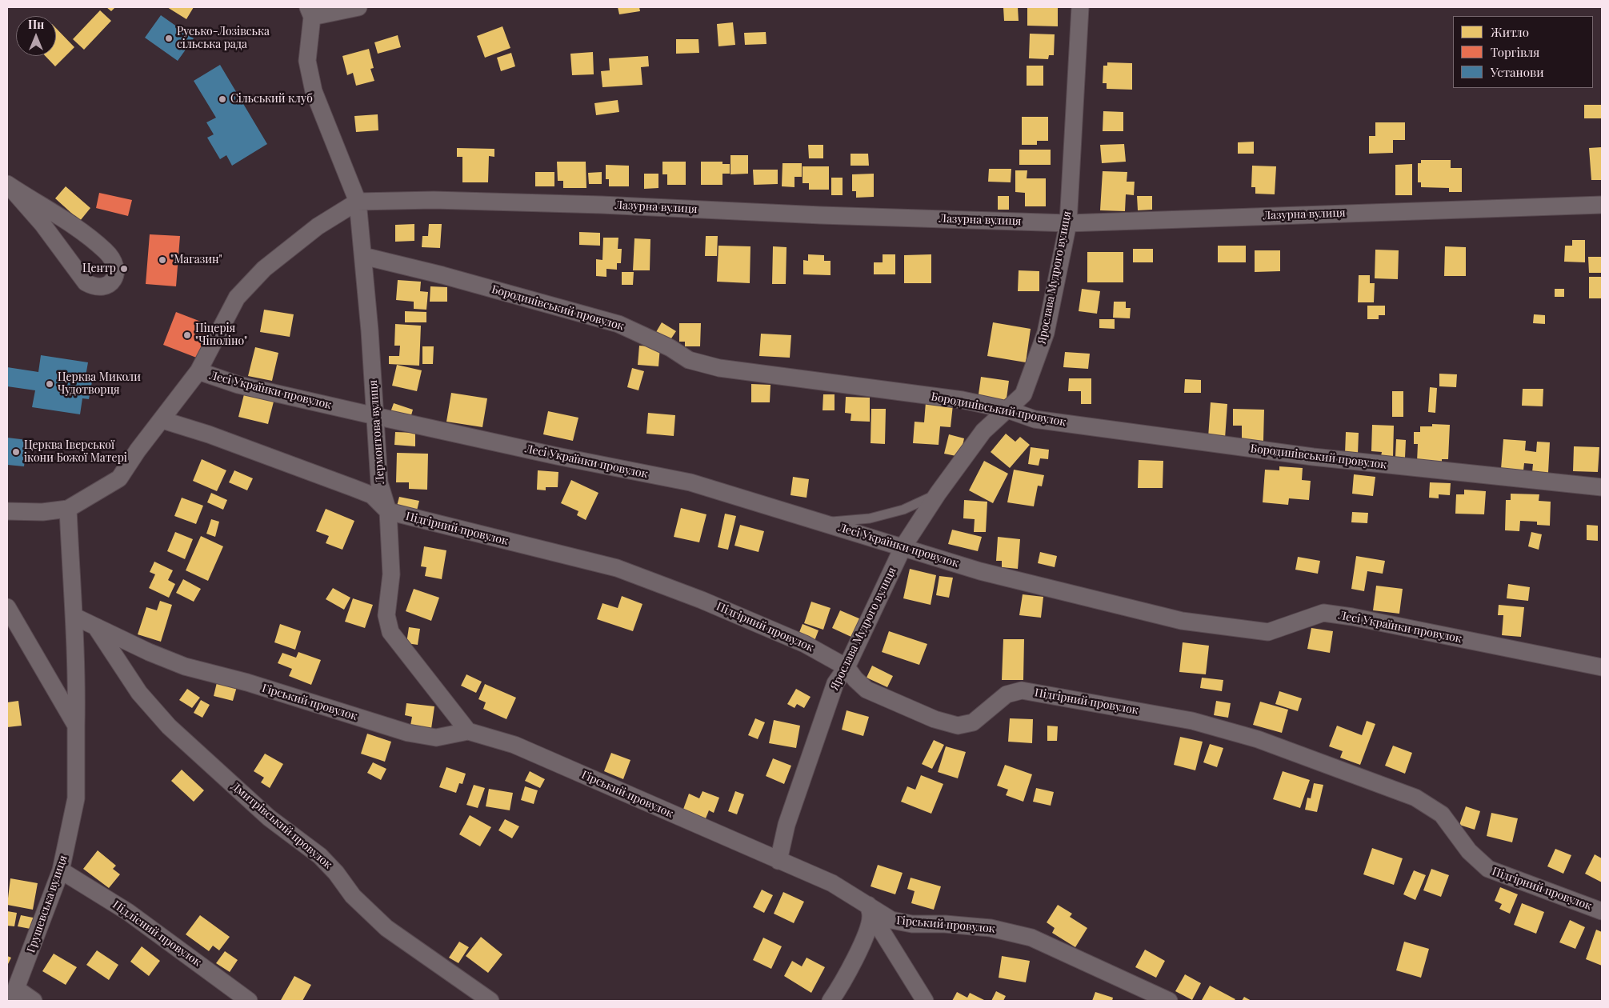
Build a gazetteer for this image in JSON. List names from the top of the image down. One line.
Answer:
{"streets":{"street":["Лазурна вулиця","Ярослава Мудрого вулиця","Бородинівський провулок","Лесі Українки провулок","Лермонтова вулиця","Підгірний провулок","Гірський провулок","Дмитрівський провулок","Грушевська вулиця","Підлісний провулок"]},"crossings":[["Лазурна вулиця","Ярослава Мудрого вулиця"],["Лазурна вулиця","Лермонтова вулиця"],["Ярослава Мудрого вулиця","Бородинівський провулок"],["Ярослава Мудрого вулиця","Лесі Українки провулок"],["Ярослава Мудрого вулиця","Підгірний провулок"],["Ярослава Мудрого вулиця","Гірський провулок"],["Бородинівський провулок","Лермонтова вулиця"],["Лесі Українки провулок","Лермонтова вулиця"],["Лермонтова вулиця","Підгірний провулок"],["Лермонтова вулиця","Гірський провулок"],["Гірський провулок","Дмитрівський провулок"],["Гірський провулок","Грушевська вулиця"],["Грушевська вулиця","Підлісний провулок"]],"places":["Русько-Лозівська сільська рада","Сільський клуб","\"Магазин\"","Центр","Піцерія \"Чіполіно\"","Церква Миколи Чудотворця","Церква Іверської ікони Божої Матері"],"legend":["Житло","Торгівля","Установи"],"north":"top"}
